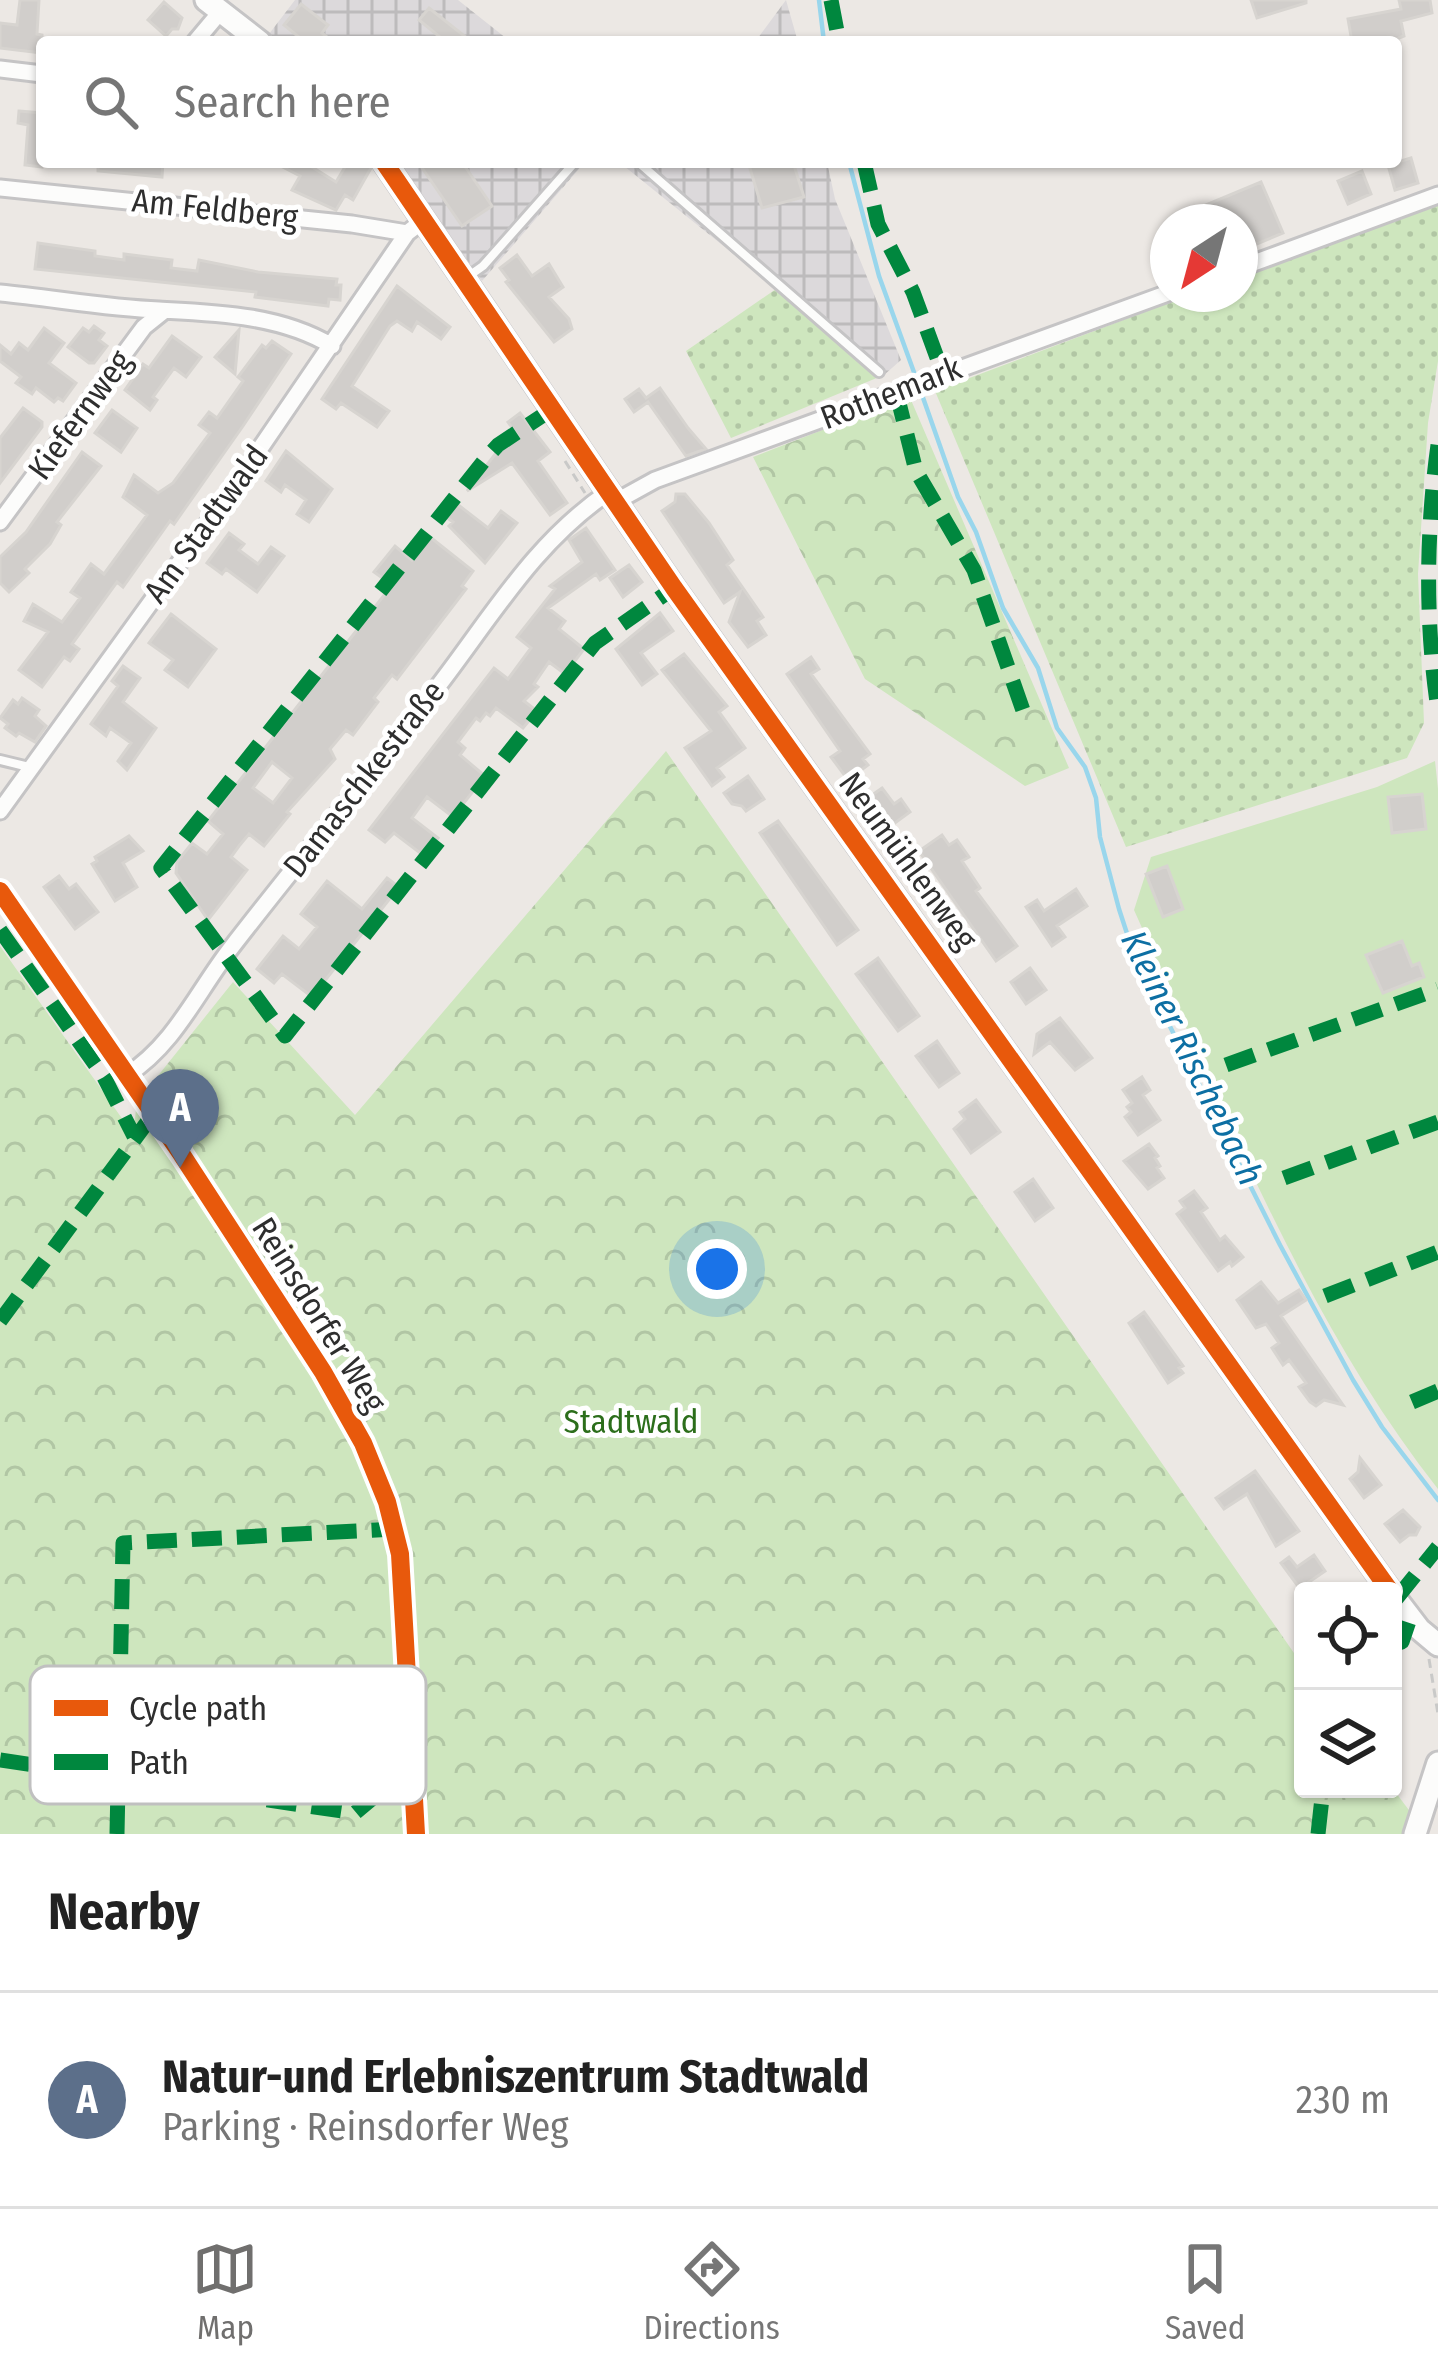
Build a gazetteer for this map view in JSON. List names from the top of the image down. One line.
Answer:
{"streets":{"street":["Am Feldberg","Rothemark","Kiefernweg","Am Stadtwald","Damaschkestraße","Neumühlenweg","Reinsdorfer Weg"]},"crossings":[["Am Feldberg","Am Stadtwald"],["Am Feldberg","Neumühlenweg"],["Rothemark","Damaschkestraße"],["Rothemark","Neumühlenweg"],["Kiefernweg","Am Stadtwald"],["Am Stadtwald","Neumühlenweg"],["Damaschkestraße","Neumühlenweg"],["Damaschkestraße","Reinsdorfer Weg"]],"water":["Kleiner Rischebach"],"parks":["Stadtwald"],"legend":["Cycle path","Path"],"north":"bottom left","page":{"search":"Search here","pins":"A","heading":"Nearby","list":[{"mark":"A","name":"Natur-und Erlebniszentrum Stadtwald","note":"Parking · Reinsdorfer Weg","value":"230 m"}],"nav":["Map","Directions","Saved"]}}
